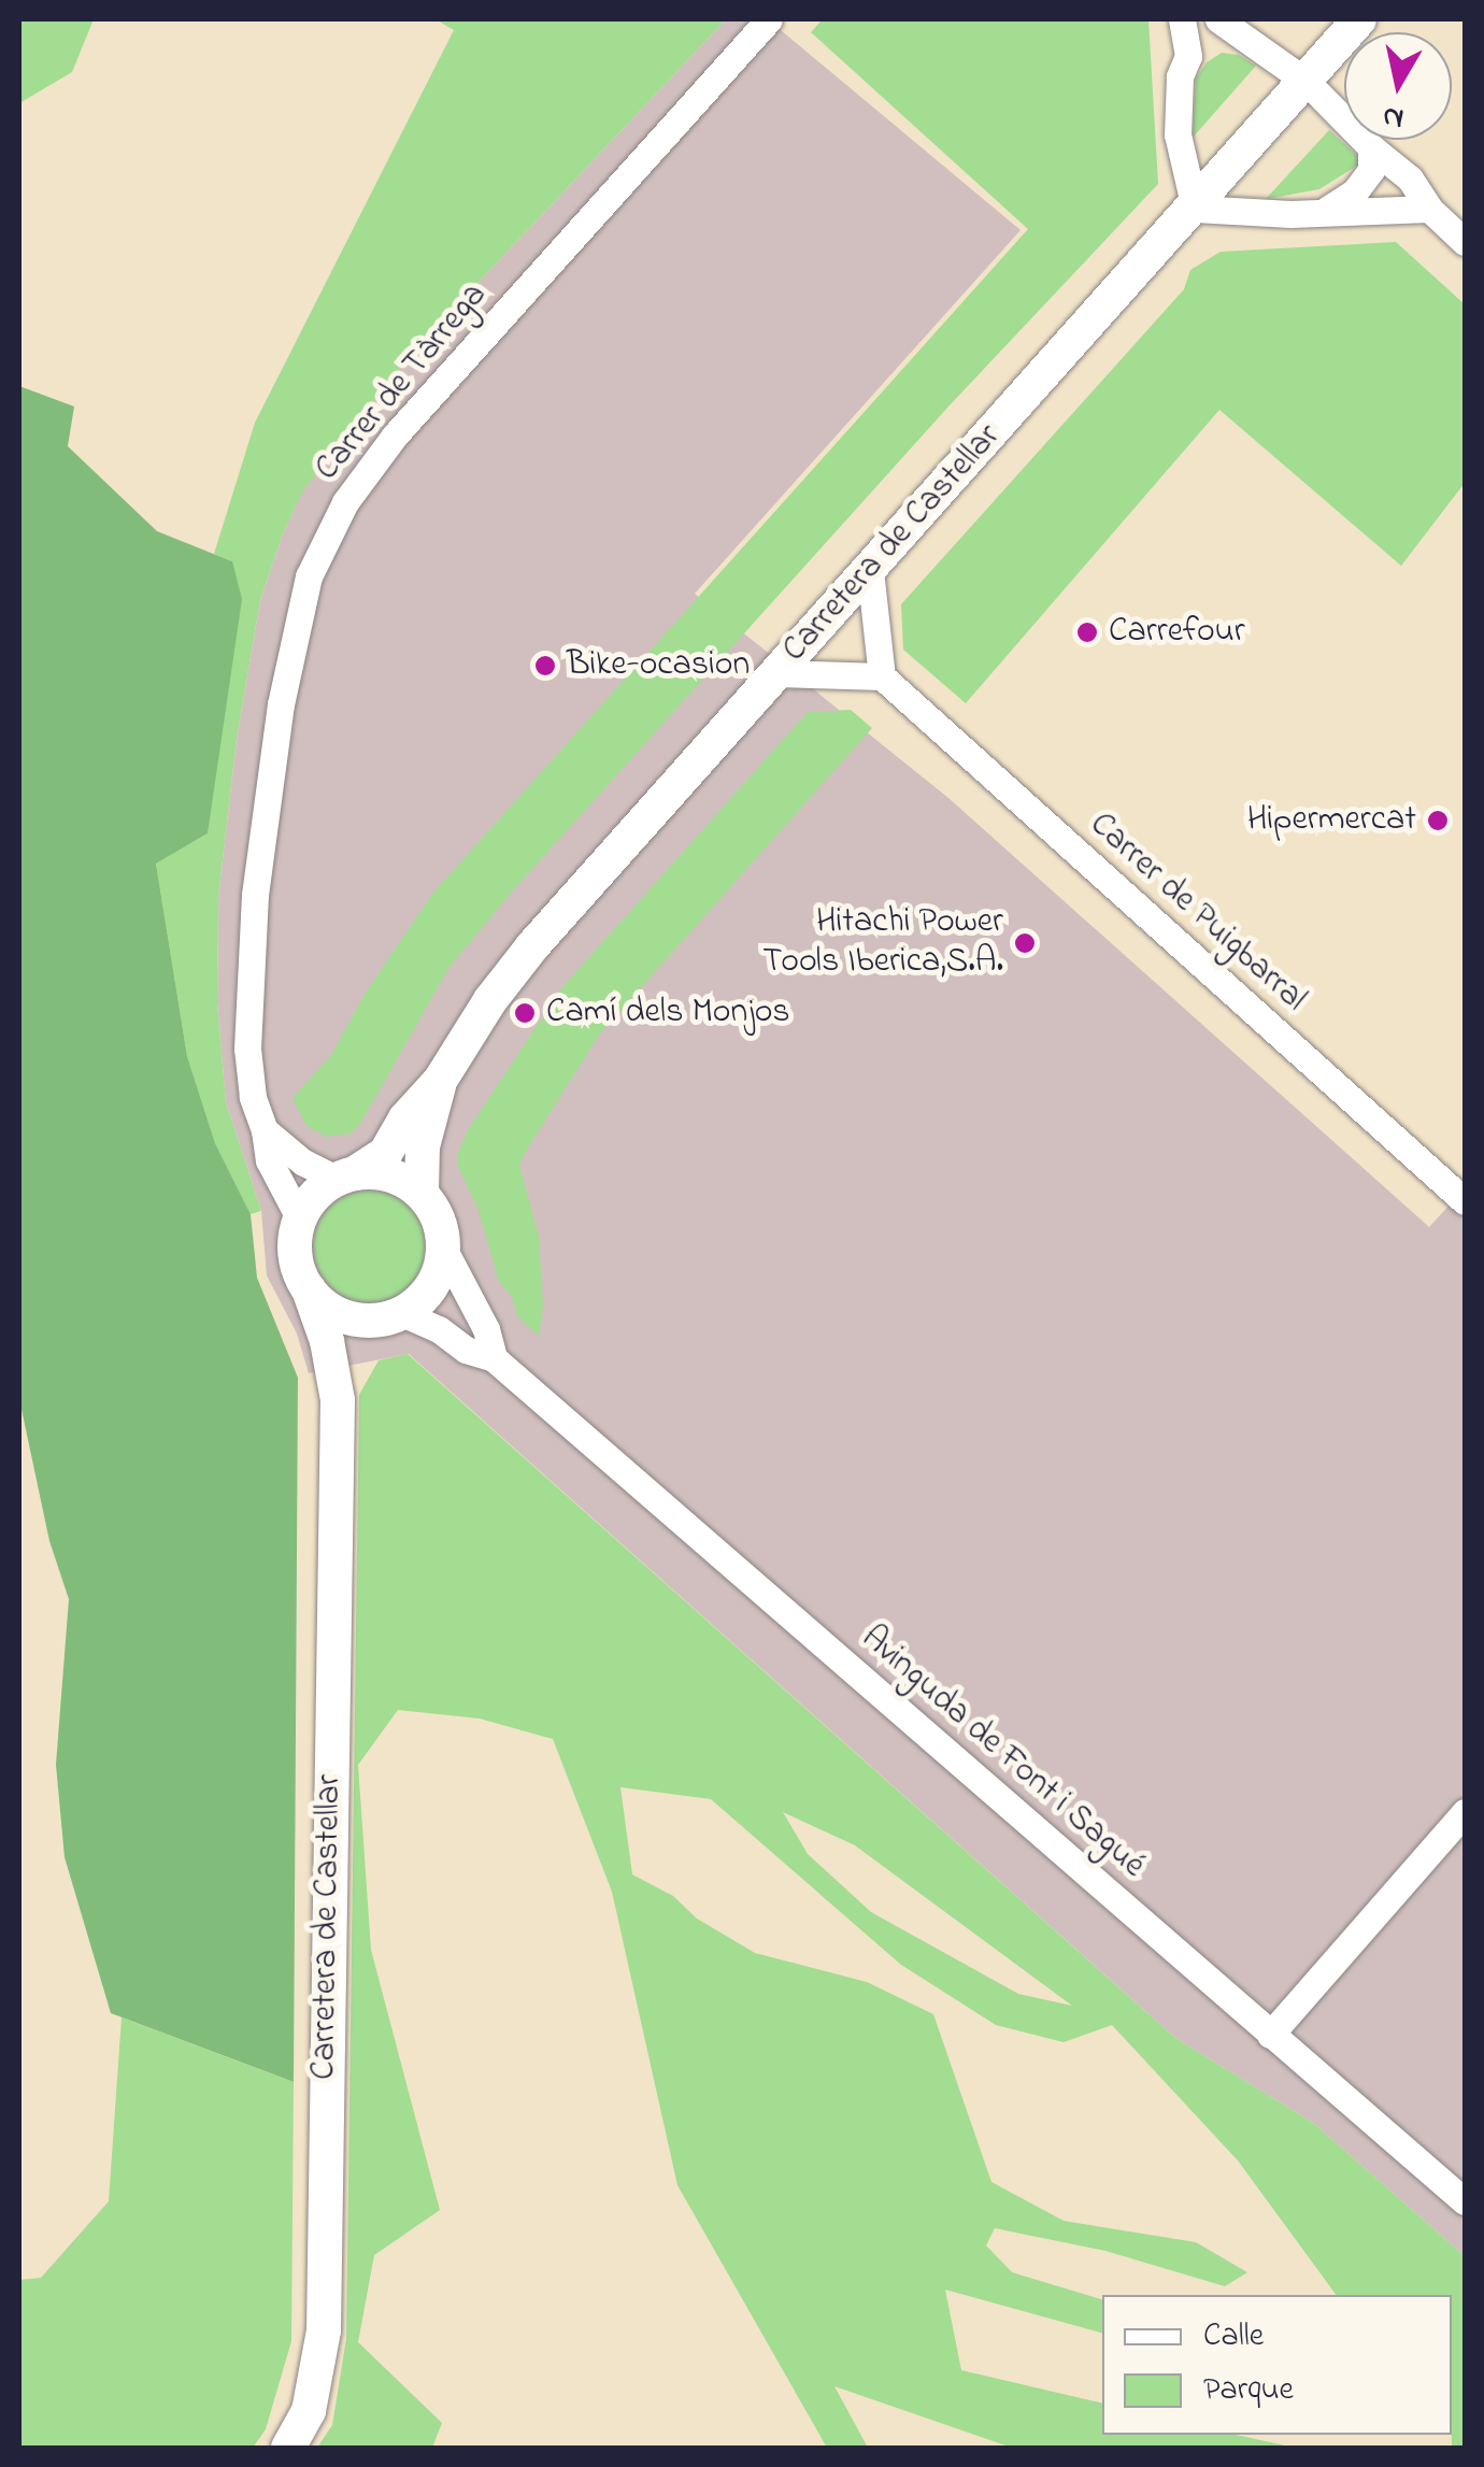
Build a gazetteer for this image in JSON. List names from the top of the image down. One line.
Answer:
{"streets":{"street":["Carrer de Tàrrega","Carretera de Castellar","Carrer de Puigbarral","Avinguda de Font i Sagué"]},"crossings":[["Carrer de Tàrrega","Carretera de Castellar"],["Carrer de Tàrrega","Avinguda de Font i Sagué"],["Carretera de Castellar","Avinguda de Font i Sagué"]],"places":["Carrefour","Bike-ocasion","Hipermercat","Hitachi Power Tools Iberica,S.A.","Camí dels Monjos"],"legend":["Calle","Parque"],"north":"bottom"}
